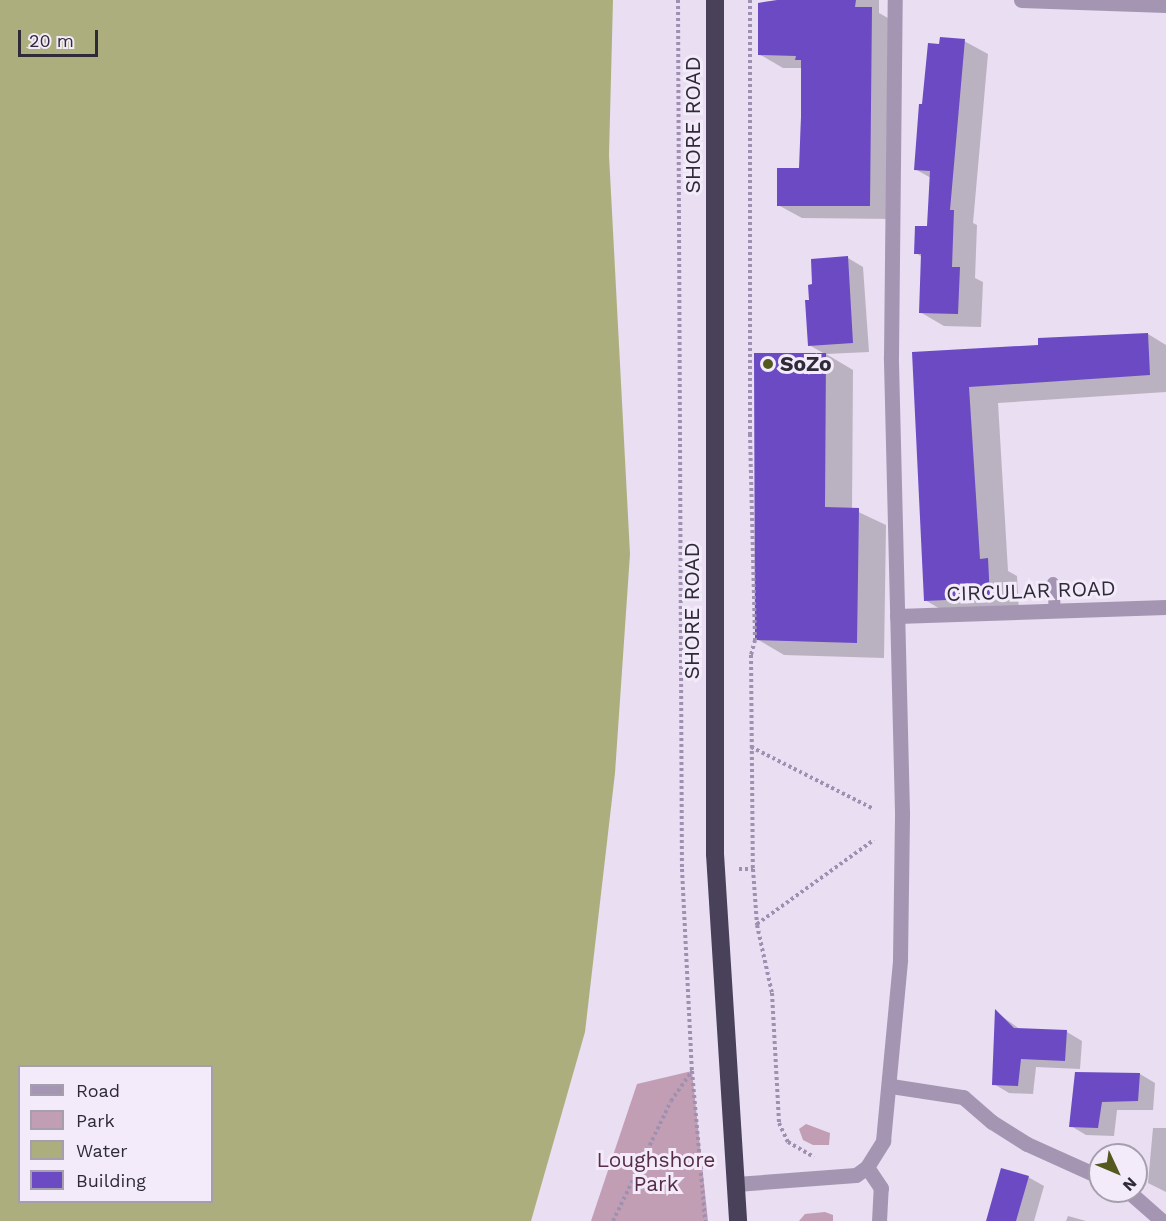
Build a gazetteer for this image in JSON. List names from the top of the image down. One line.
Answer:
{"streets":{"highway":["SHORE ROAD"],"street":["CIRCULAR ROAD"]},"parks":["Loughshore Park"],"places":["SoZo"],"legend":["Road","Park","Water","Building"],"scale_bar":"20 m","north":"bottom right"}
